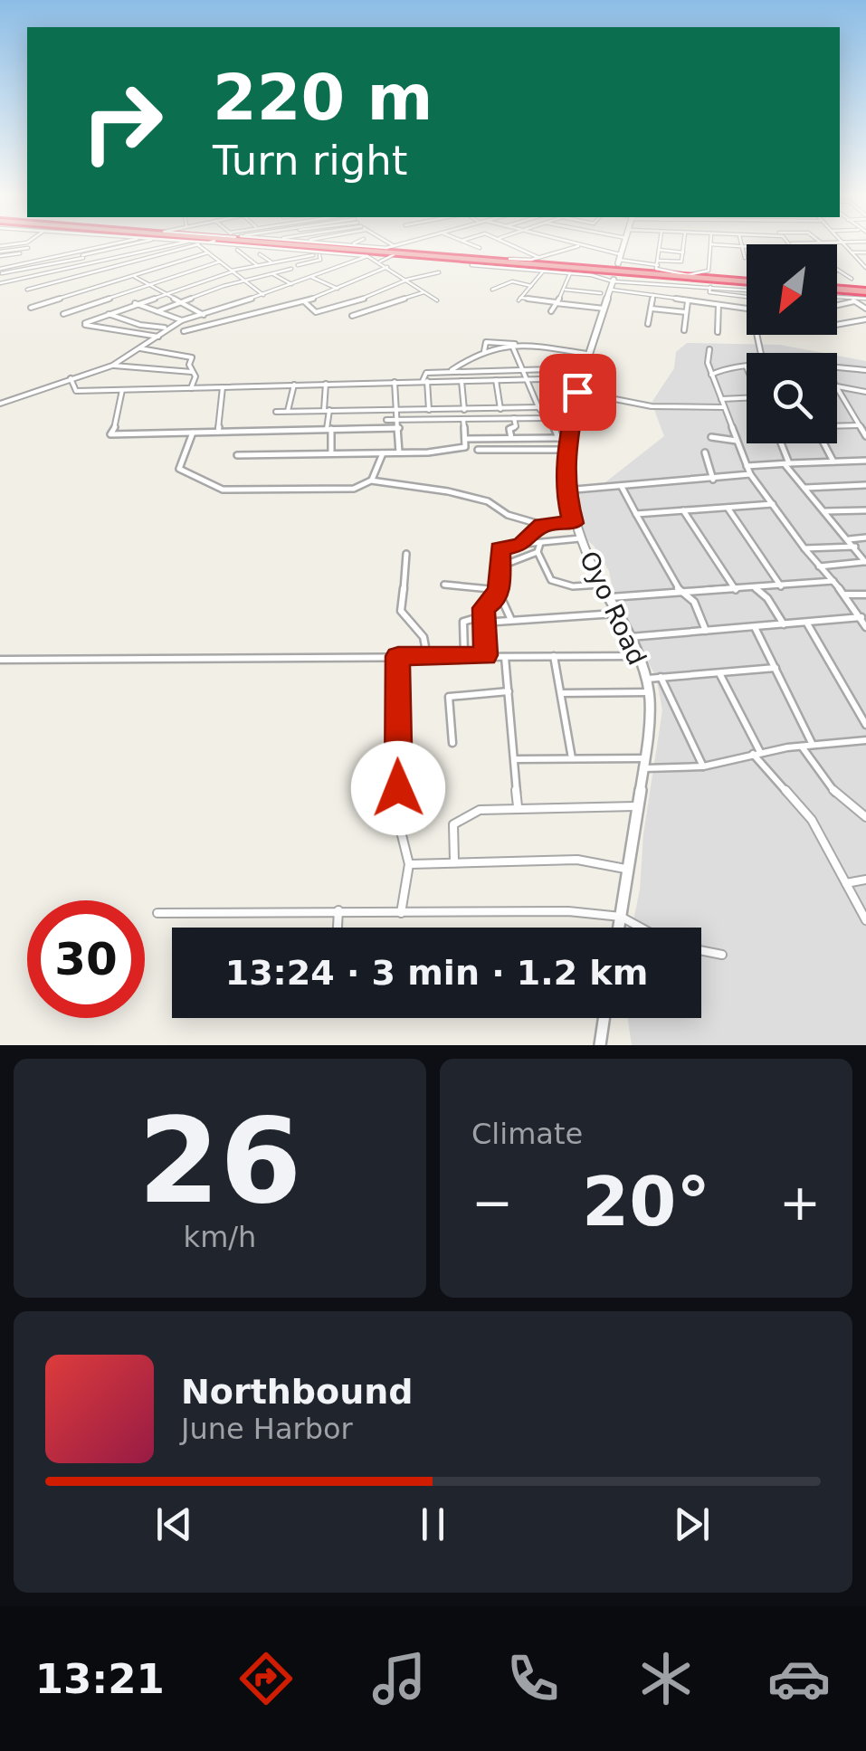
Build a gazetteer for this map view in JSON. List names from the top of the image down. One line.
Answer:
{"streets":{"street":["Oyo Road"]},"north":"bottom left","page":{"turn":["220 m","Turn right"],"limit":"30","trip":"13:24 · 3 min · 1.2 km","tile":[["26","km/h"],"Climate"],"heat":["−","20°","+"],"song":["Northbound","June Harbor"],"tabs":"13:21"}}
